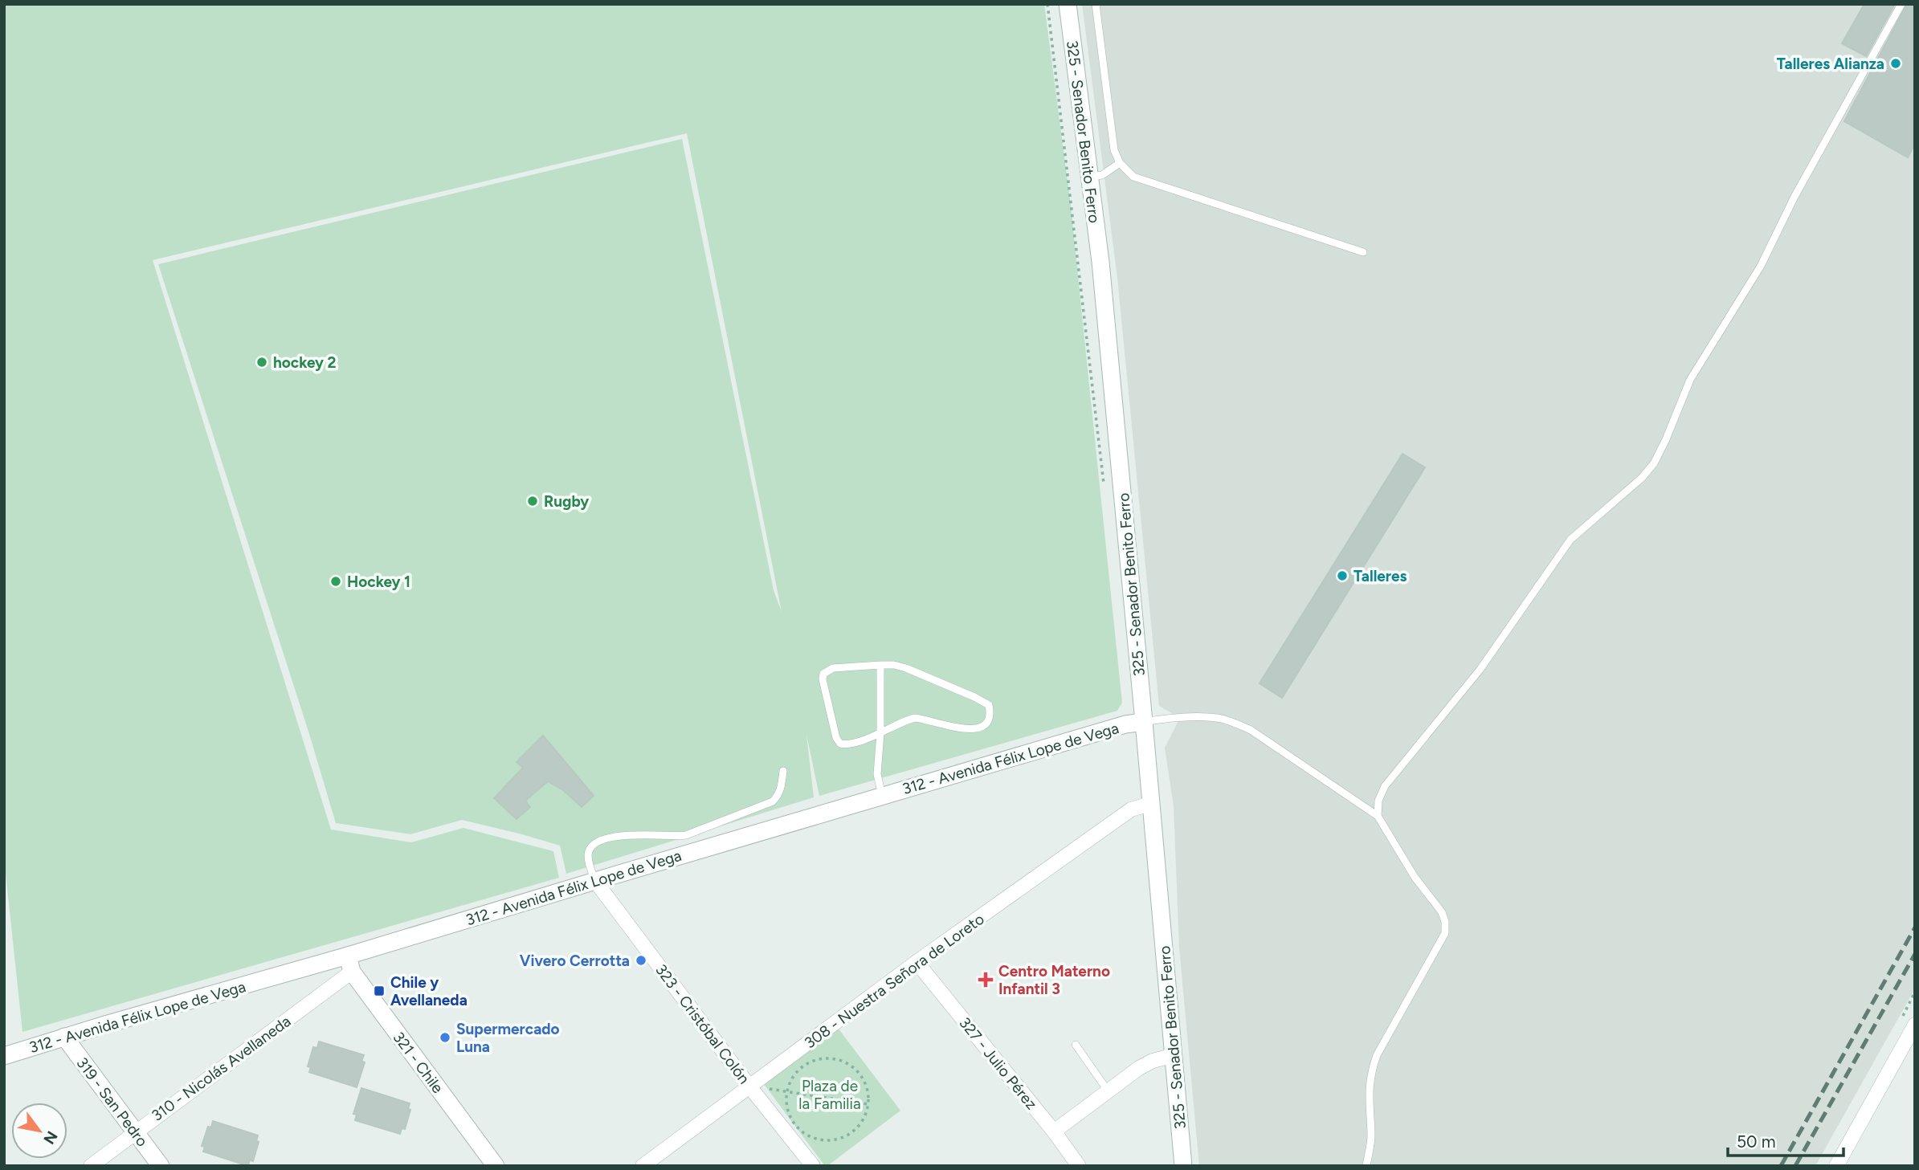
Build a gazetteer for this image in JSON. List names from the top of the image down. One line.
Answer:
{"streets":{"street":["325 - Senador Benito Ferro","312 - Avenida Félix Lope de Vega","308 - Nuestra Señora de Loreto","323 - Cristóbal Colón","321 - Chile","327 - Julio Pérez","310 - Nicolás Avellaneda","319 - San Pedro"]},"crossings":[["325 - Senador Benito Ferro","312 - Avenida Félix Lope de Vega"],["325 - Senador Benito Ferro","308 - Nuestra Señora de Loreto"],["312 - Avenida Félix Lope de Vega","323 - Cristóbal Colón"],["312 - Avenida Félix Lope de Vega","321 - Chile"],["312 - Avenida Félix Lope de Vega","310 - Nicolás Avellaneda"],["312 - Avenida Félix Lope de Vega","319 - San Pedro"],["308 - Nuestra Señora de Loreto","323 - Cristóbal Colón"],["308 - Nuestra Señora de Loreto","327 - Julio Pérez"],["321 - Chile","310 - Nicolás Avellaneda"],["310 - Nicolás Avellaneda","319 - San Pedro"]],"parks":["Plaza de la Familia"],"places":{"other":["Talleres Alianza","hockey 2","Rugby","Talleres","Hockey 1","Vivero Cerrotta","Supermercado Luna"],"health":["Centro Materno Infantil 3"],"transit":["Chile y Avellaneda"]},"scale_bar":"50 m","north":"bottom right"}
